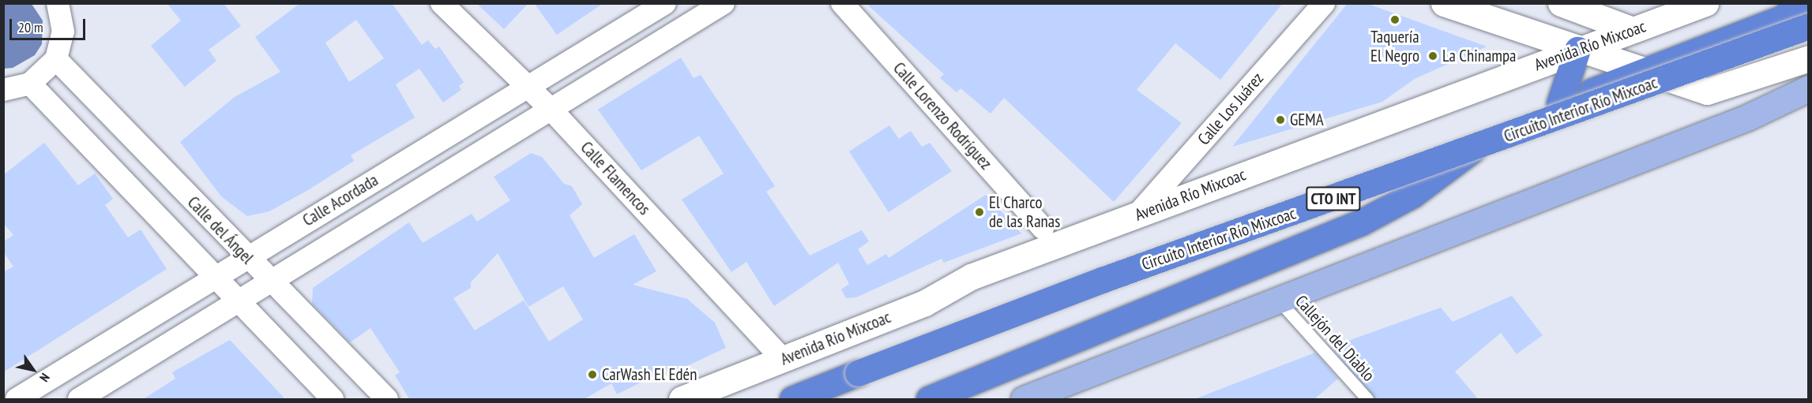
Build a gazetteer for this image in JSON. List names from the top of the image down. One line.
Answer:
{"streets":{"highway":["Circuito Interior Río Mixcoac","CTO INT"],"main road":["Avenida Río Mixcoac"],"street":["Calle Los Juárez","Calle Lorenzo Rodríguez","Calle Flamencos","Calle Acordada","Calle del Ángel"],"lane":["Callejón del Diablo"]},"crossings":[["Avenida Río Mixcoac","Calle Los Juárez"],["Avenida Río Mixcoac","Calle Flamencos"],["Calle Flamencos","Calle Acordada"],["Calle Acordada","Calle del Ángel"]],"places":["Taquería El Negro","La Chinampa","GEMA","El Charco de las Ranas","CarWash El Edén"],"scale_bar":"20 m","north":"bottom right"}
